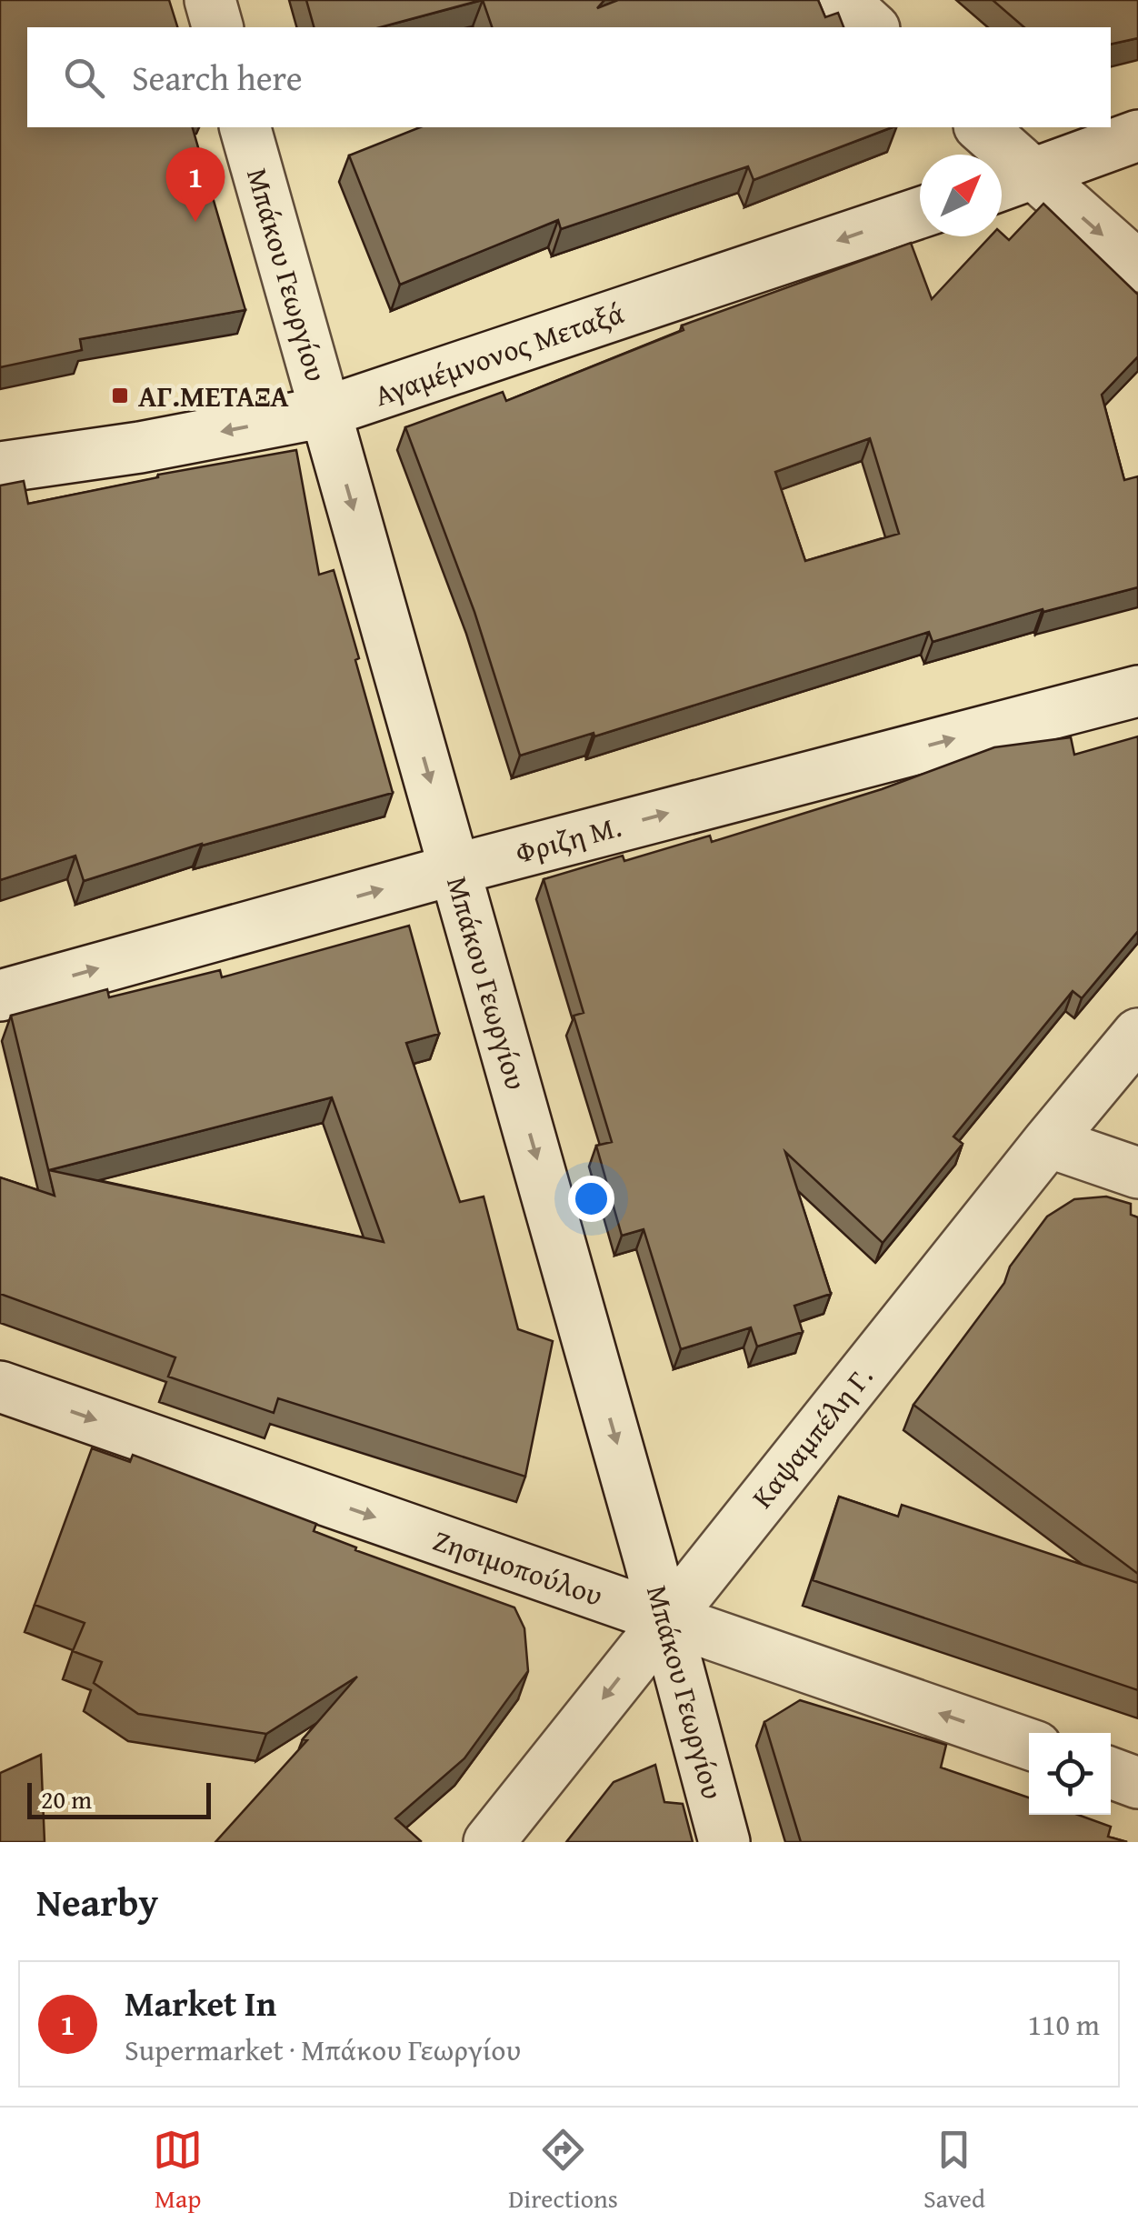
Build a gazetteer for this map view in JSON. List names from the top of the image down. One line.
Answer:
{"streets":{"street":["Μπάκου Γεωργίου","Αγαμέμνονος Μεταξά","Φριζη Μ.","Καψαμπέλη Γ.","Ζησιμοπούλου"]},"crossings":[["Μπάκου Γεωργίου","Αγαμέμνονος Μεταξά"],["Μπάκου Γεωργίου","Φριζη Μ."],["Μπάκου Γεωργίου","Καψαμπέλη Γ."],["Μπάκου Γεωργίου","Ζησιμοπούλου"],["Καψαμπέλη Γ.","Ζησιμοπούλου"]],"one_way":["Μπάκου Γεωργίου","Αγαμέμνονος Μεταξά","Φριζη Μ."],"places":{"transit":["ΑΓ.ΜΕΤΑΞΑ"]},"scale_bar":"20 m","north":"top right","page":{"search":"Search here","pins":"1","scale":"20 m","heading":"Nearby","list":[{"mark":"1","name":"Market In","note":"Supermarket · Μπάκου Γεωργίου","value":"110 m"}],"nav":["Map","Directions","Saved"]}}
